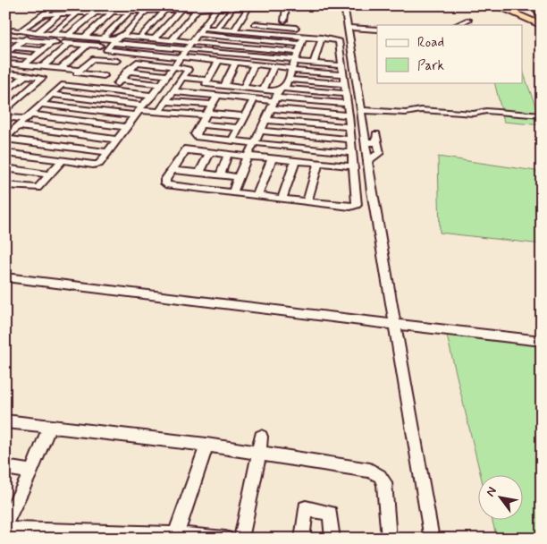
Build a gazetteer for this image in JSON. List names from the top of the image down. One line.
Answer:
{"legend":["Road","Park"],"north":"top left"}
